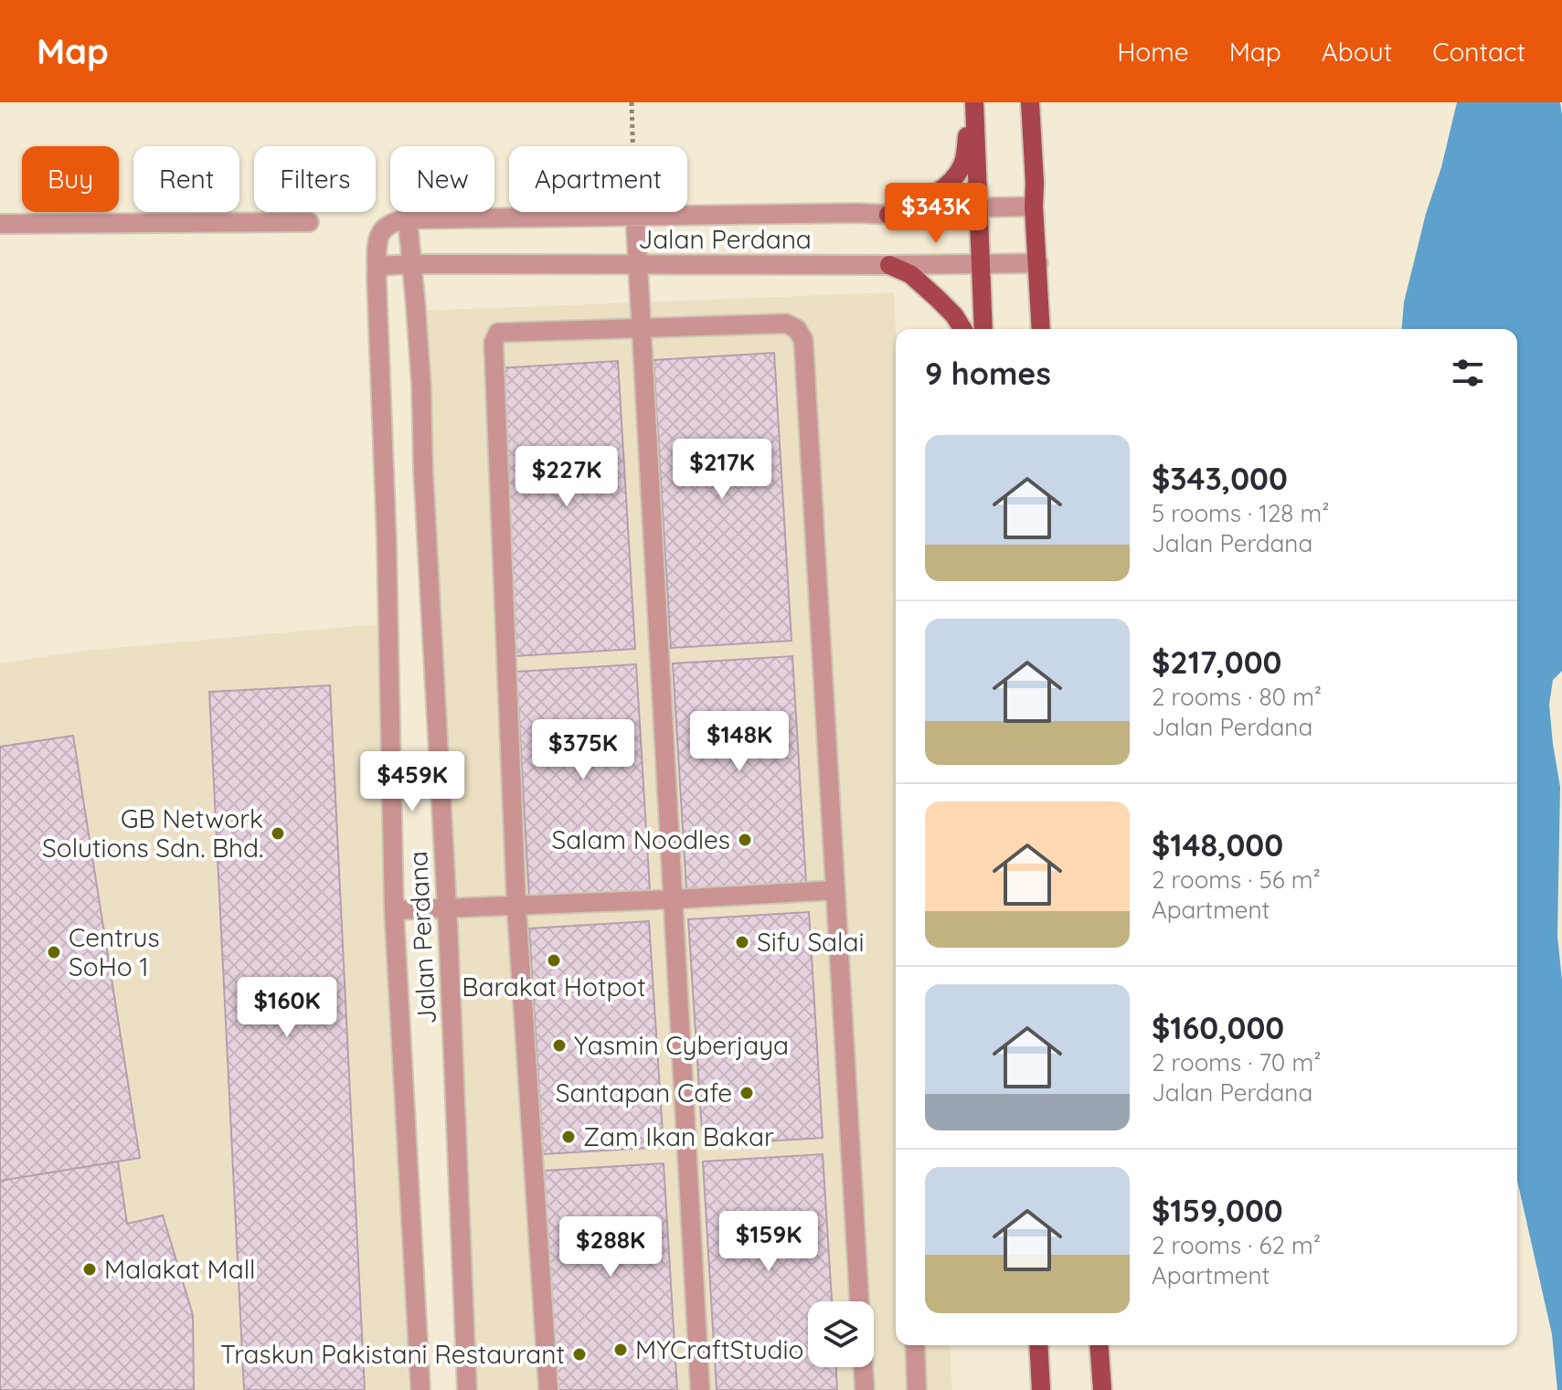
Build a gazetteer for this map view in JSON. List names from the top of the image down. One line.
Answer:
{"streets":{"street":["Jalan Perdana"]},"places":["GB Network Solutions Sdn. Bhd.","Salam Noodles","Sifu Salai","Centrus SoHo 1","Barakat Hotpot","Yasmin Cyberjaya","Santapan Cafe","Zam Ikan Bakar","Malakat Mall","MYCraftStudio","Traskun Pakistani Restaurant"],"page":{"header":"Map","nav":["Home","Map","About","Contact"],"chip":["Buy","Rent","Filters","New","Apartment"],"price":["$343K","$217K","$227K","$148K","$375K","$459K","$160K","$159K","$288K"],"heading":"9 homes","list":[{"name":"$343,000","note":"5 rooms · 128 m² · Jalan Perdana"},{"name":"$217,000","note":"2 rooms · 80 m² · Jalan Perdana"},{"name":"$148,000","note":"2 rooms · 56 m² · Apartment"},{"name":"$160,000","note":"2 rooms · 70 m² · Jalan Perdana"},{"name":"$159,000","note":"2 rooms · 62 m² · Apartment"}]}}
